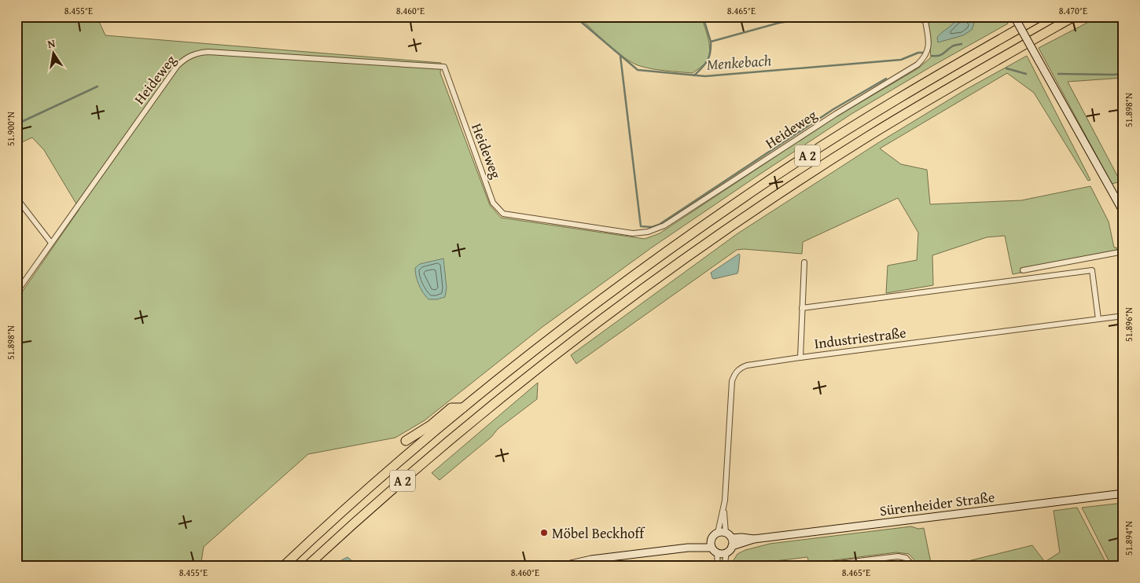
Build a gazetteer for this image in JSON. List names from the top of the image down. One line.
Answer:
{"streets":{"highway":["A 2"],"main road":["Sürenheider Straße"],"street":["Heideweg","Industriestraße"]},"crossings":[["Industriestraße","Sürenheider Straße"]],"water":["Menkebach"],"places":["Möbel Beckhoff"],"north":"top","coordinates":["8.455°E","8.460°E","8.465°E","8.470°E","51.898°N","51.900°N","51.896°N","51.894°N"]}
